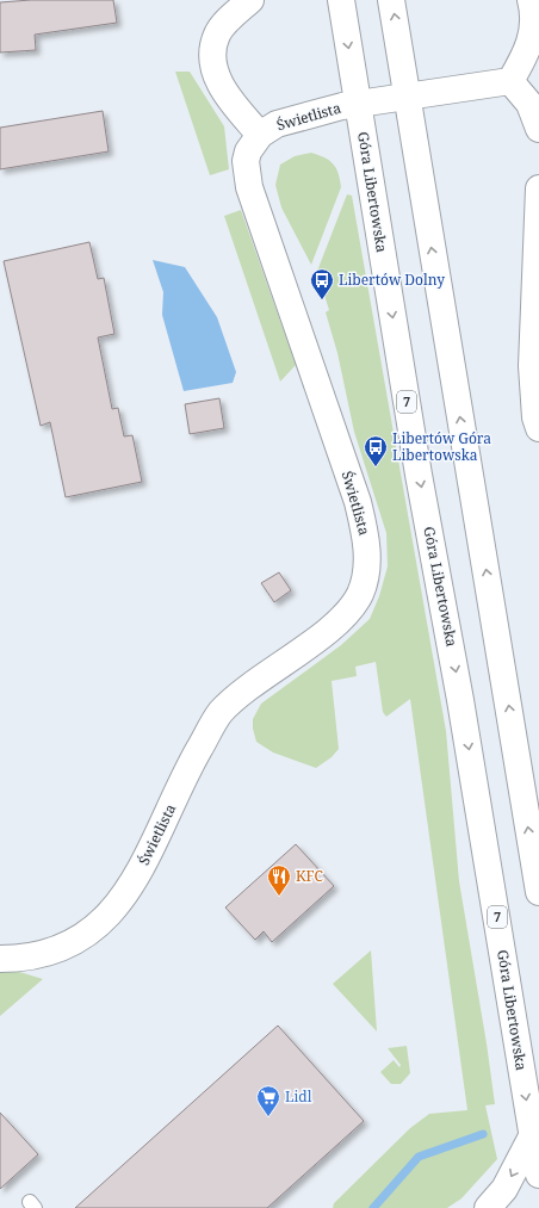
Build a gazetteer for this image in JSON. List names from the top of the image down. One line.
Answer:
{"streets":{"main road":["Świetlista","Góra Libertowska","7"]},"crossings":[["Świetlista","Góra Libertowska"]],"places":{"bus stop":["Libertów Dolny","Libertów Góra Libertowska"],"restaurant":["KFC"],"supermarket":["Lidl"]}}
